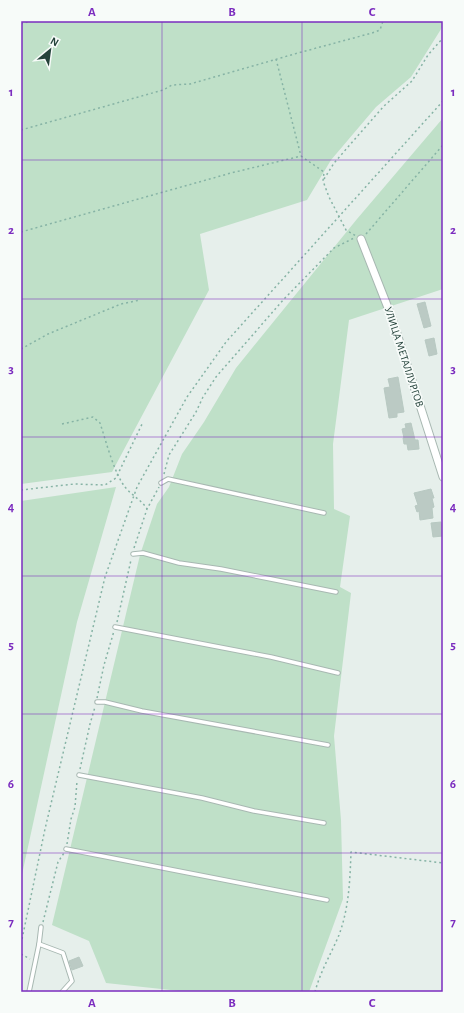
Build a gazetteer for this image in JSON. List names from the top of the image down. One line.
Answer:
{"streets":{"street":["УЛИЦА МЕТАЛЛУРГОВ"]},"north":"top right","grid":{"columns":["A","B","C"],"rows":["1","2","3","4","5","6","7"]}}
